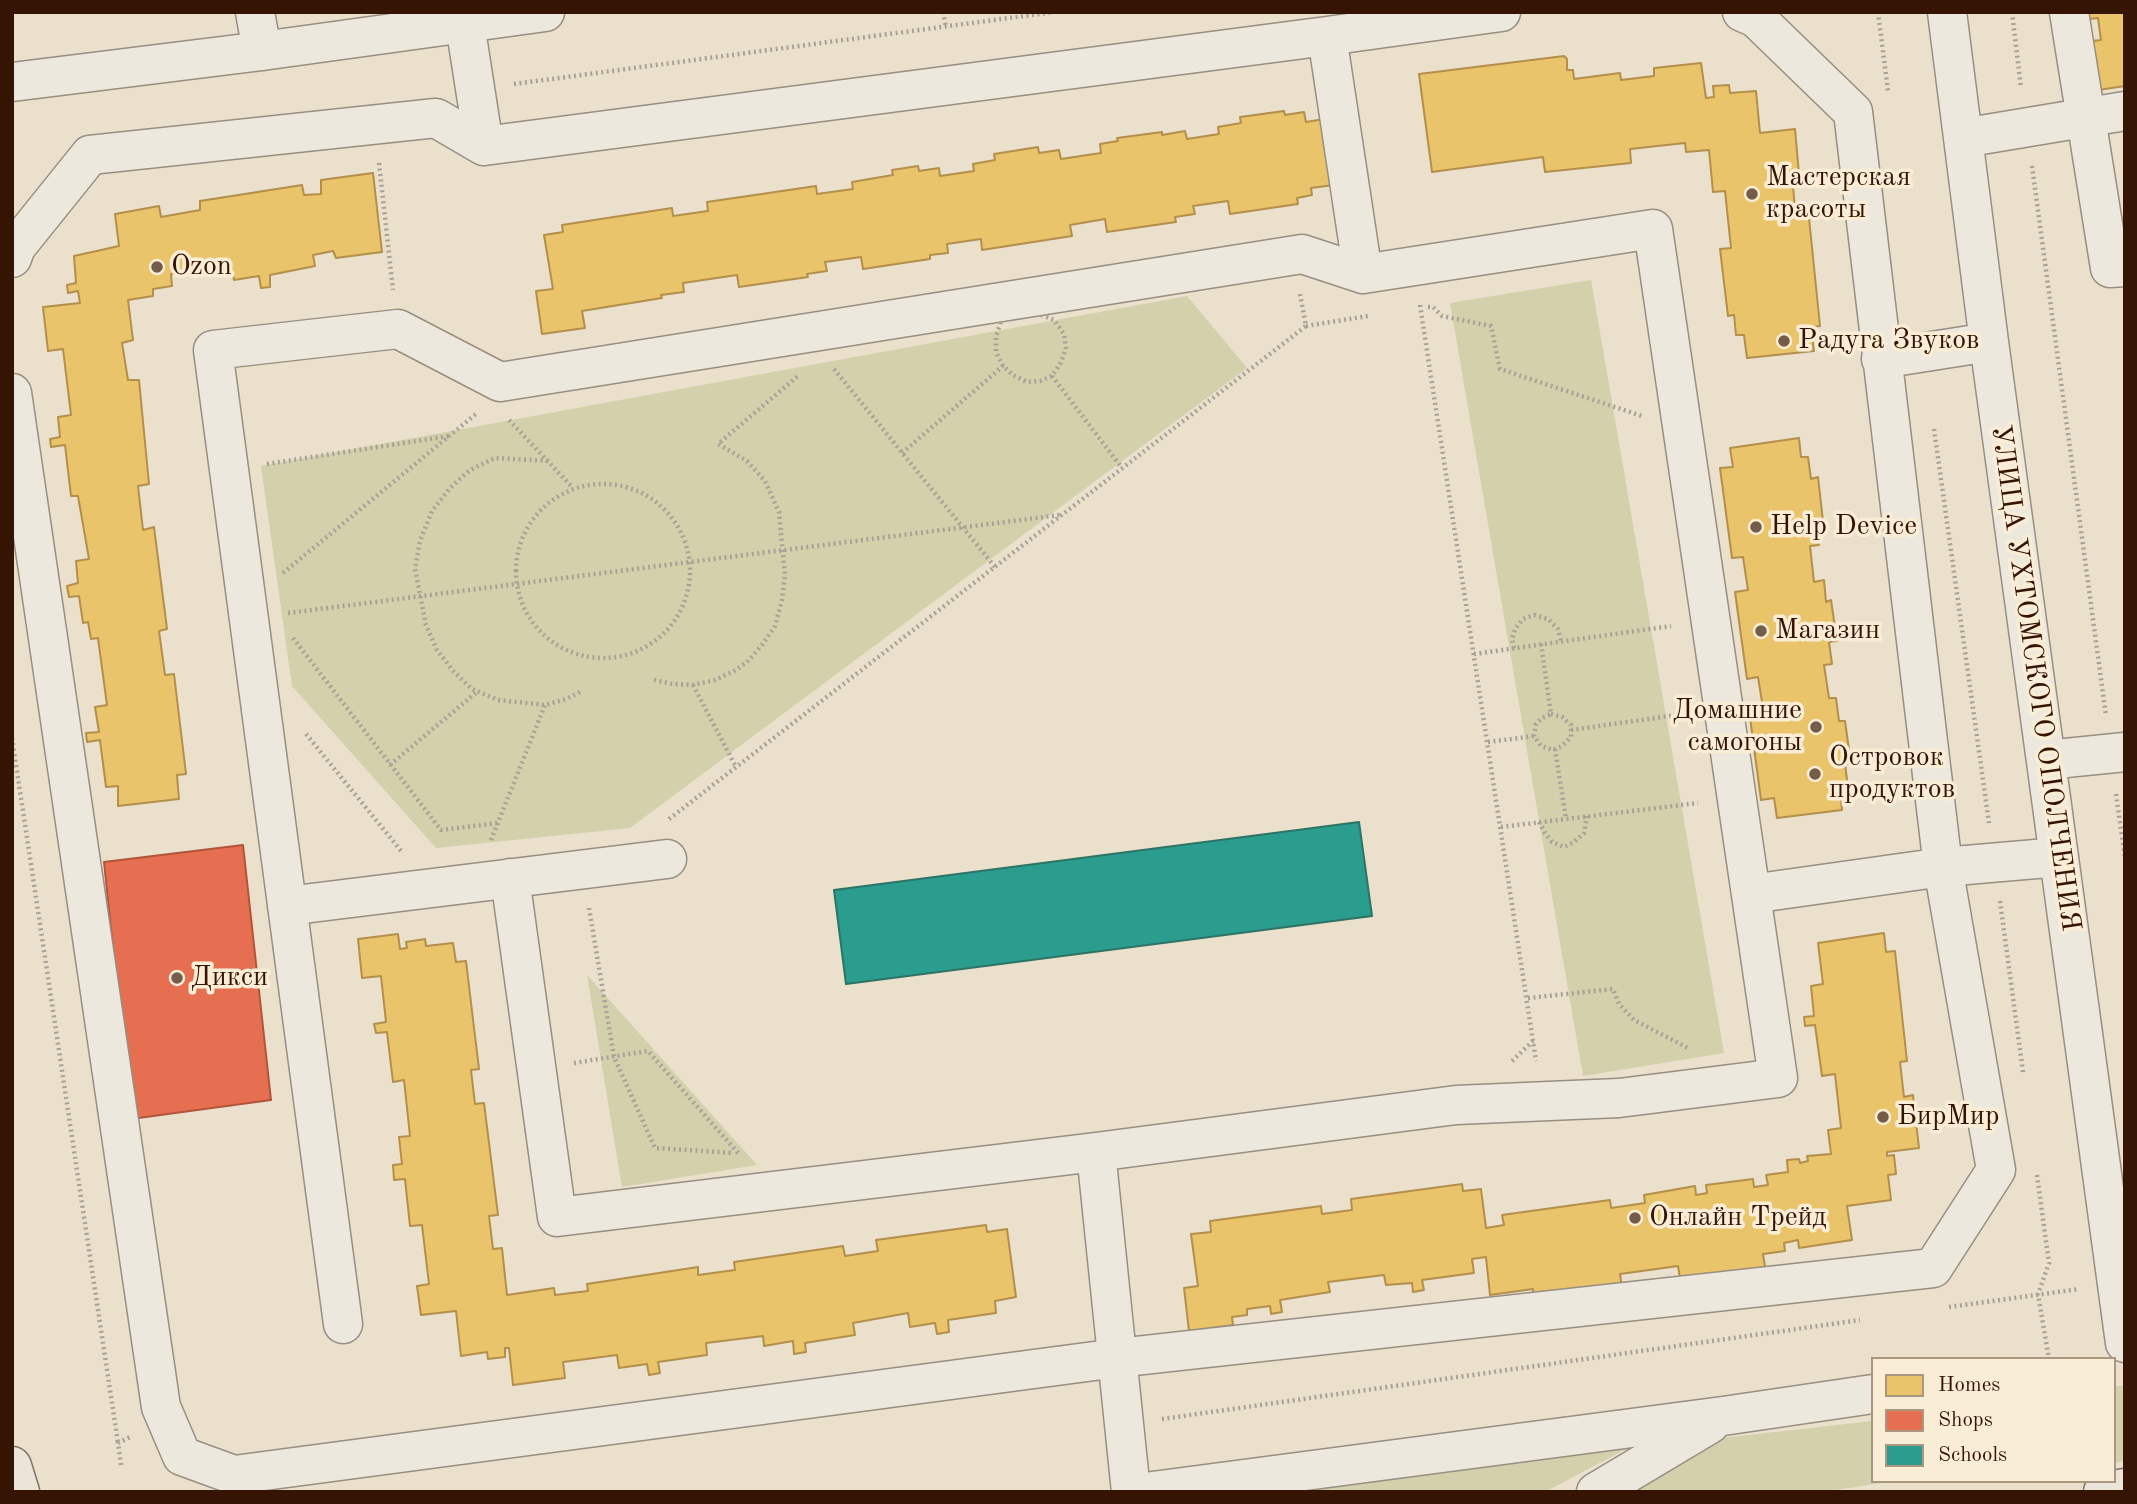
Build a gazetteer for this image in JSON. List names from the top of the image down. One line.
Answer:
{"streets":{"street":["УЛИЦА УХТОМСКОГО ОПОЛЧЕНИЯ"]},"places":["Мастерская красоты","Ozon","Радуга Звуков","Help Device","Магазин","Домашние самогоны","Островок продуктов","Дикси","БирМир","Онлайн Трейд"],"legend":["Homes","Shops","Schools"]}
